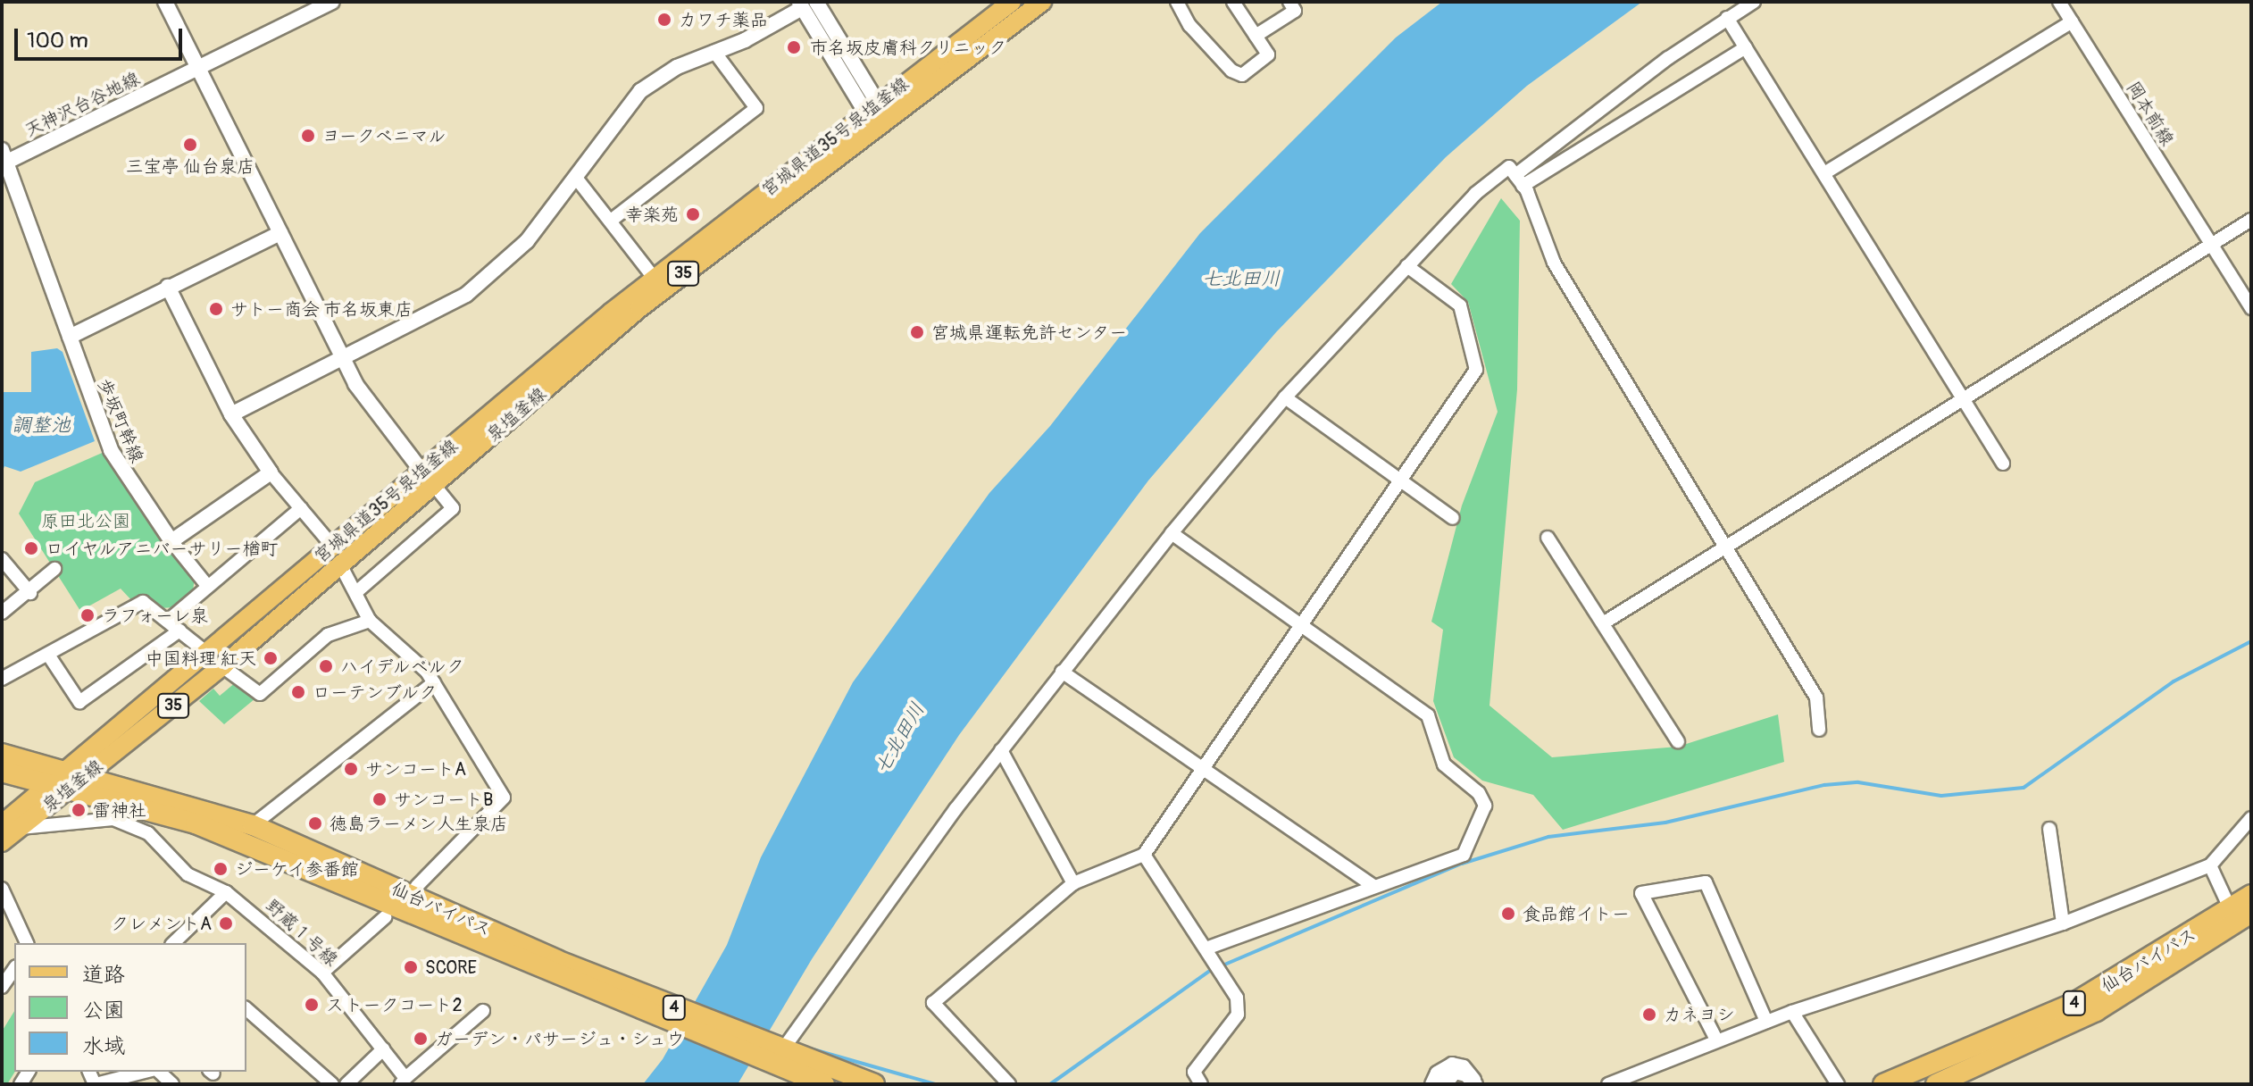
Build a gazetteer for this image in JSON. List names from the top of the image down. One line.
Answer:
{"streets":{"highway":["仙台バイパス","4"],"main road":["宮城県道35号泉塩釜線","35","泉塩釜線"],"street":["天神沢台谷地線","岡本前線","歩坂町幹線","野蔵１号線"]},"crossings":[["天神沢台谷地線","歩坂町幹線"],["宮城県道35号泉塩釜線","35"],["宮城県道35号泉塩釜線","泉塩釜線"],["宮城県道35号泉塩釜線","仙台バイパス"],["35","泉塩釜線"],["35","仙台バイパス"],["泉塩釜線","仙台バイパス"],["泉塩釜線","野蔵１号線"]],"water":["七北田川","調整池"],"parks":["原田北公園"],"places":["カワチ薬品","市名坂皮膚科クリニック","ヨークベニマル","三宝亭 仙台泉店","幸楽苑","サトー商会 市名坂東店","宮城県運転免許センター","ロイヤルアニバーサリー楢町","ラフォーレ泉","中国料理 紅天","ハイデルベルク","ローテンブルク","サンコートA","サンコートB","雷神社","徳島ラーメン人生泉店","ジーケイ参番館","食品館イトー","クレメントA","SCORE","ストークコート2","カネヨシ","ガーデン・パサージュ・シュウ"],"legend":["道路","公園","水域"],"scale_bar":"100 m"}
